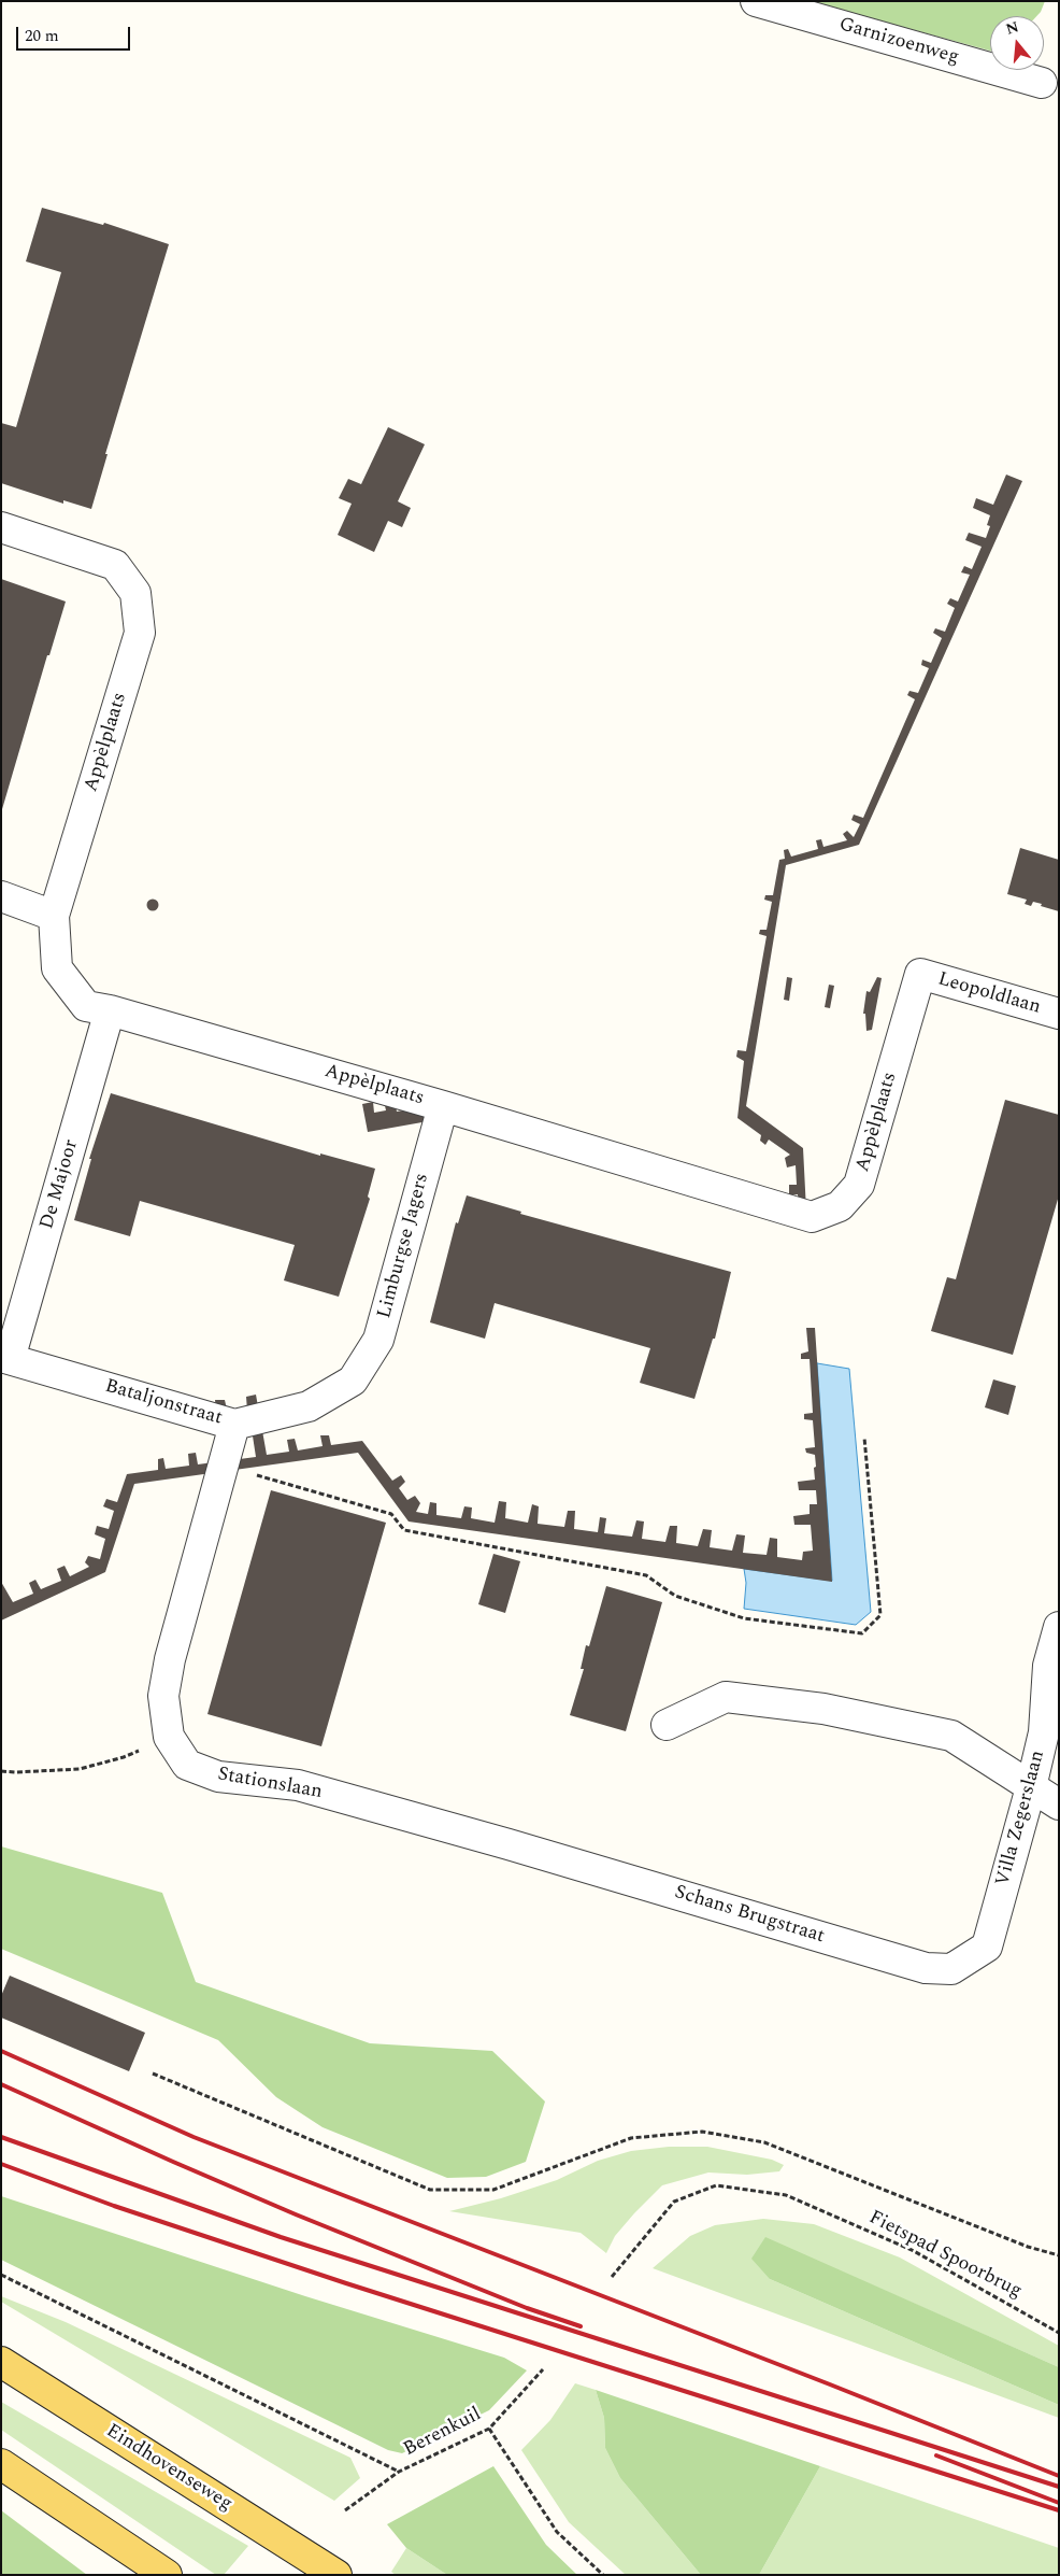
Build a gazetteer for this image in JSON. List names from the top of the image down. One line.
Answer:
{"streets":{"main road":["Eindhovenseweg"],"street":["Garnizoenweg","Appèlplaats","Leopoldlaan","De Majoor","Limburgse Jagers","Bataljonstraat","Stationslaan","Villa Zegerslaan","Schans Brugstraat"],"path":["Fietspad Spoorbrug","Berenkuil"]},"crossings":[["Appèlplaats","Leopoldlaan"],["Appèlplaats","De Majoor"],["Appèlplaats","Limburgse Jagers"],["De Majoor","Bataljonstraat"],["Limburgse Jagers","Bataljonstraat"],["Bataljonstraat","Stationslaan"],["Stationslaan","Schans Brugstraat"],["Villa Zegerslaan","Schans Brugstraat"]],"scale_bar":"20 m","north":"top"}
